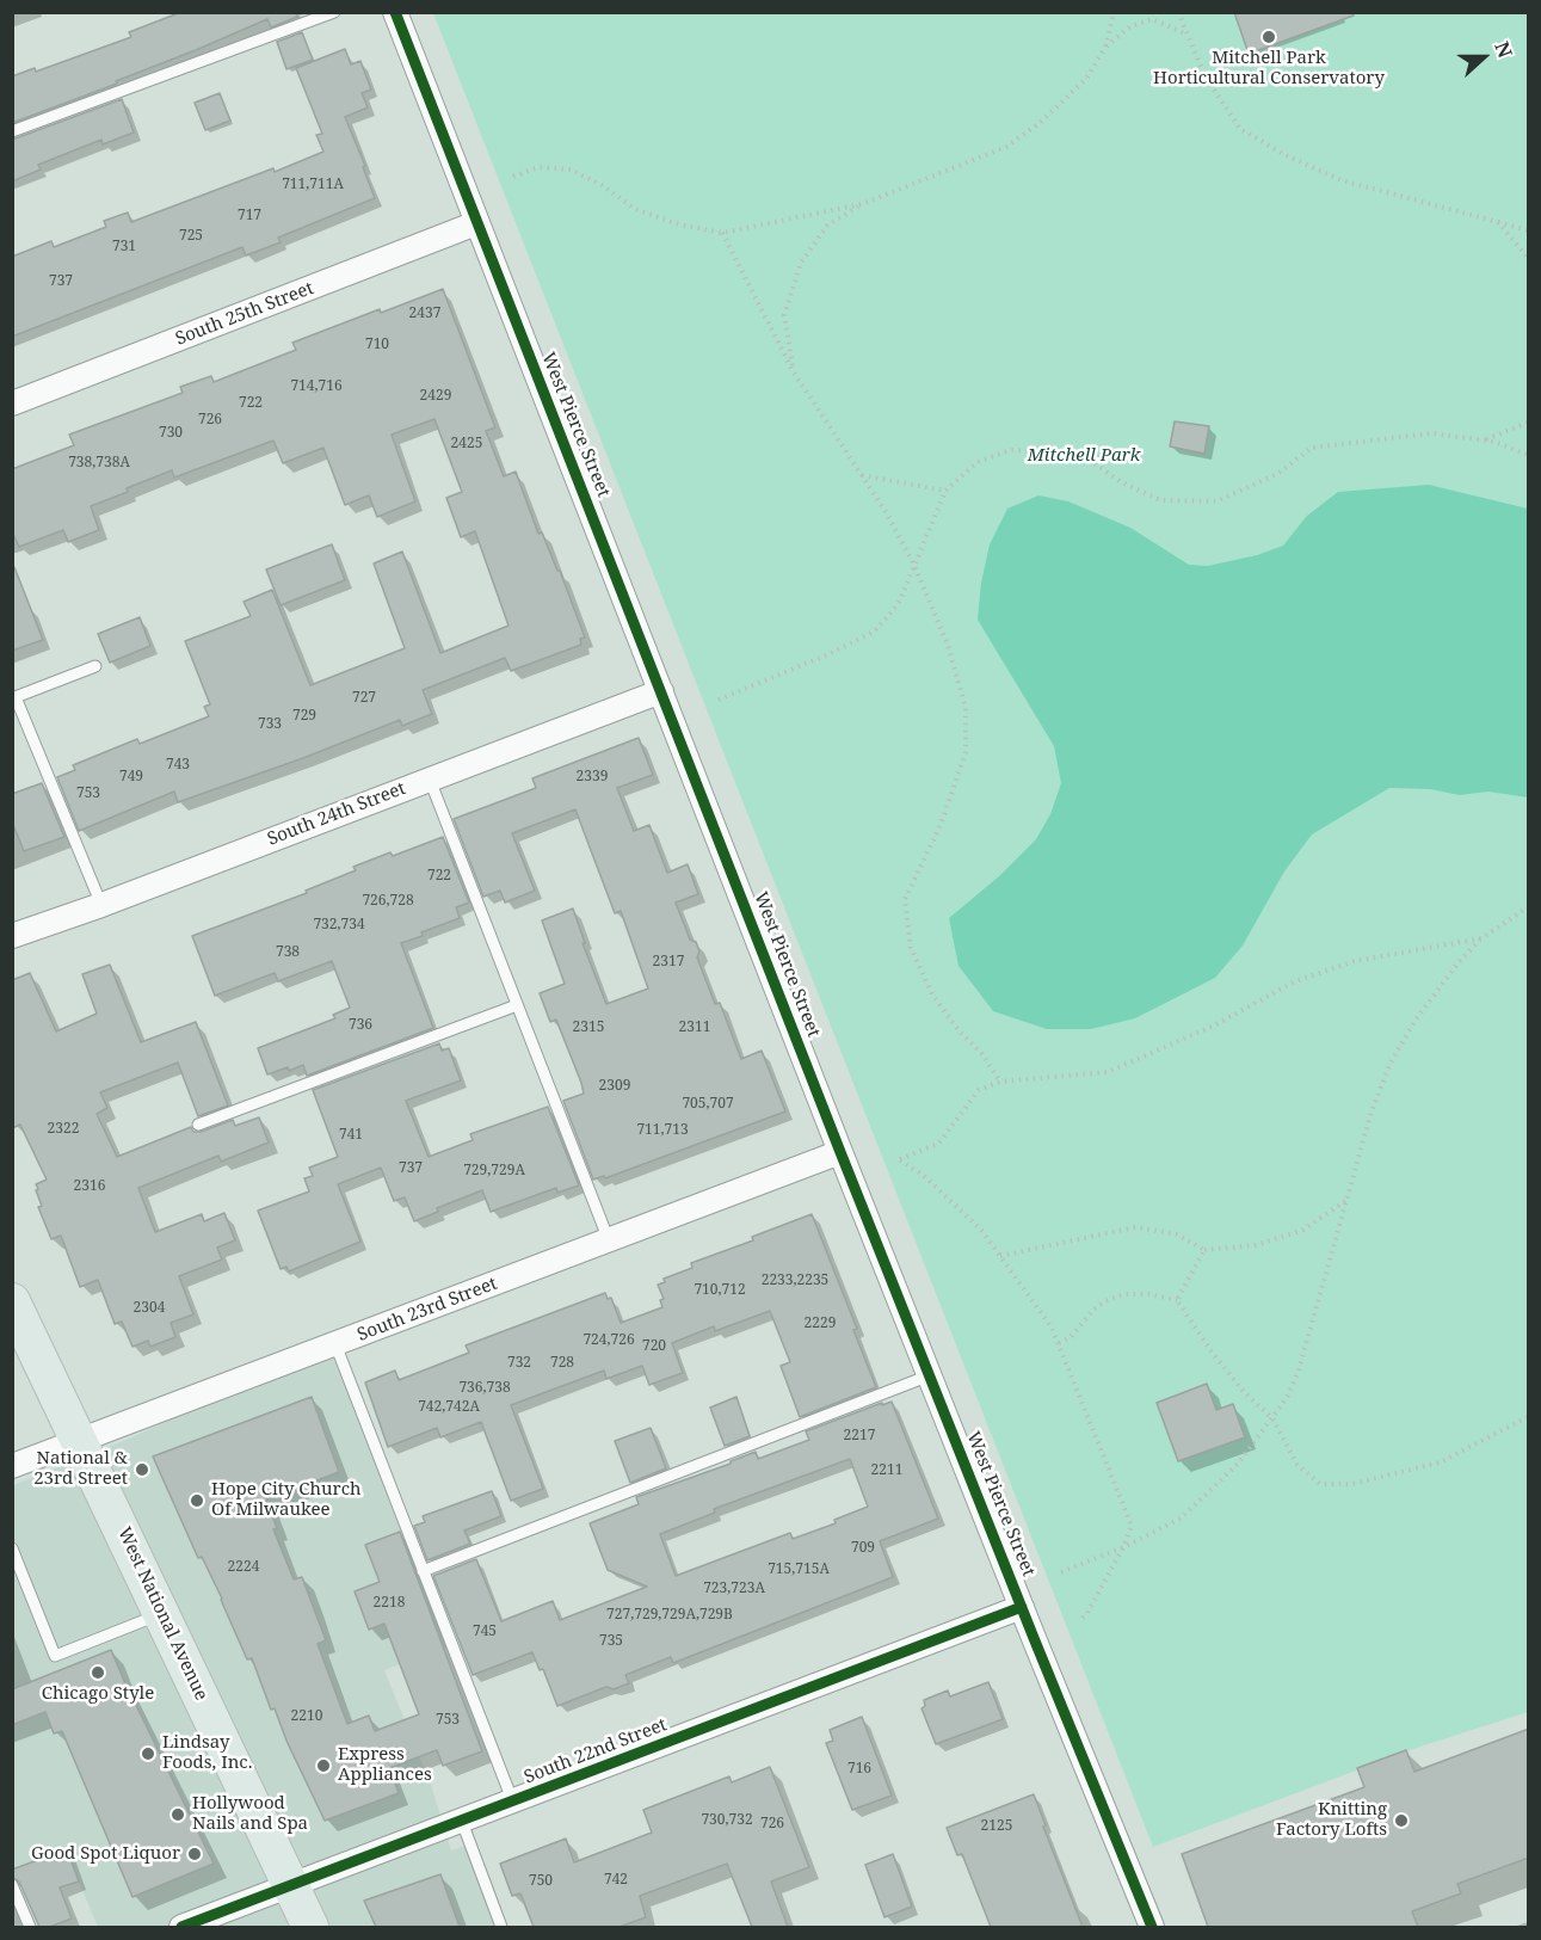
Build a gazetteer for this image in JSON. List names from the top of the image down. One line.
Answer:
{"streets":{"main road":["West National Avenue"],"street":["South 25th Street","West Pierce Street","South 24th Street","South 23rd Street","South 22nd Street"]},"crossings":[["South 25th Street","West Pierce Street"],["West Pierce Street","South 24th Street"],["West Pierce Street","South 23rd Street"],["West Pierce Street","South 22nd Street"],["South 23rd Street","West National Avenue"],["West National Avenue","South 22nd Street"]],"parks":["Mitchell Park"],"places":["Mitchell Park Horticultural Conservatory","National & 23rd Street","Hope City Church Of Milwaukee","Chicago Style","Lindsay Foods, Inc.","Express Appliances","Hollywood Nails and Spa","Knitting Factory Lofts","Good Spot Liquor"],"house_numbers":["711,711A","717","725","731","737","2437","710","714,716","2429","722","726","730","2425","738,738A","727","729","733","743","749","2339","753","722","726,728","732,734","738","2317","736","2315","2311","2309","705,707","2322","711,713","741","737","729,729A","2316","2233,2235","710,712","2304","2229","724,726","720","732","728","736,738","742,742A","2217","2211","709","2224","715,715A","723,723A","2218","727,729,729A,729B","745","735","2210","753","716","730,732","726","2125","742","750"],"north":"right"}
